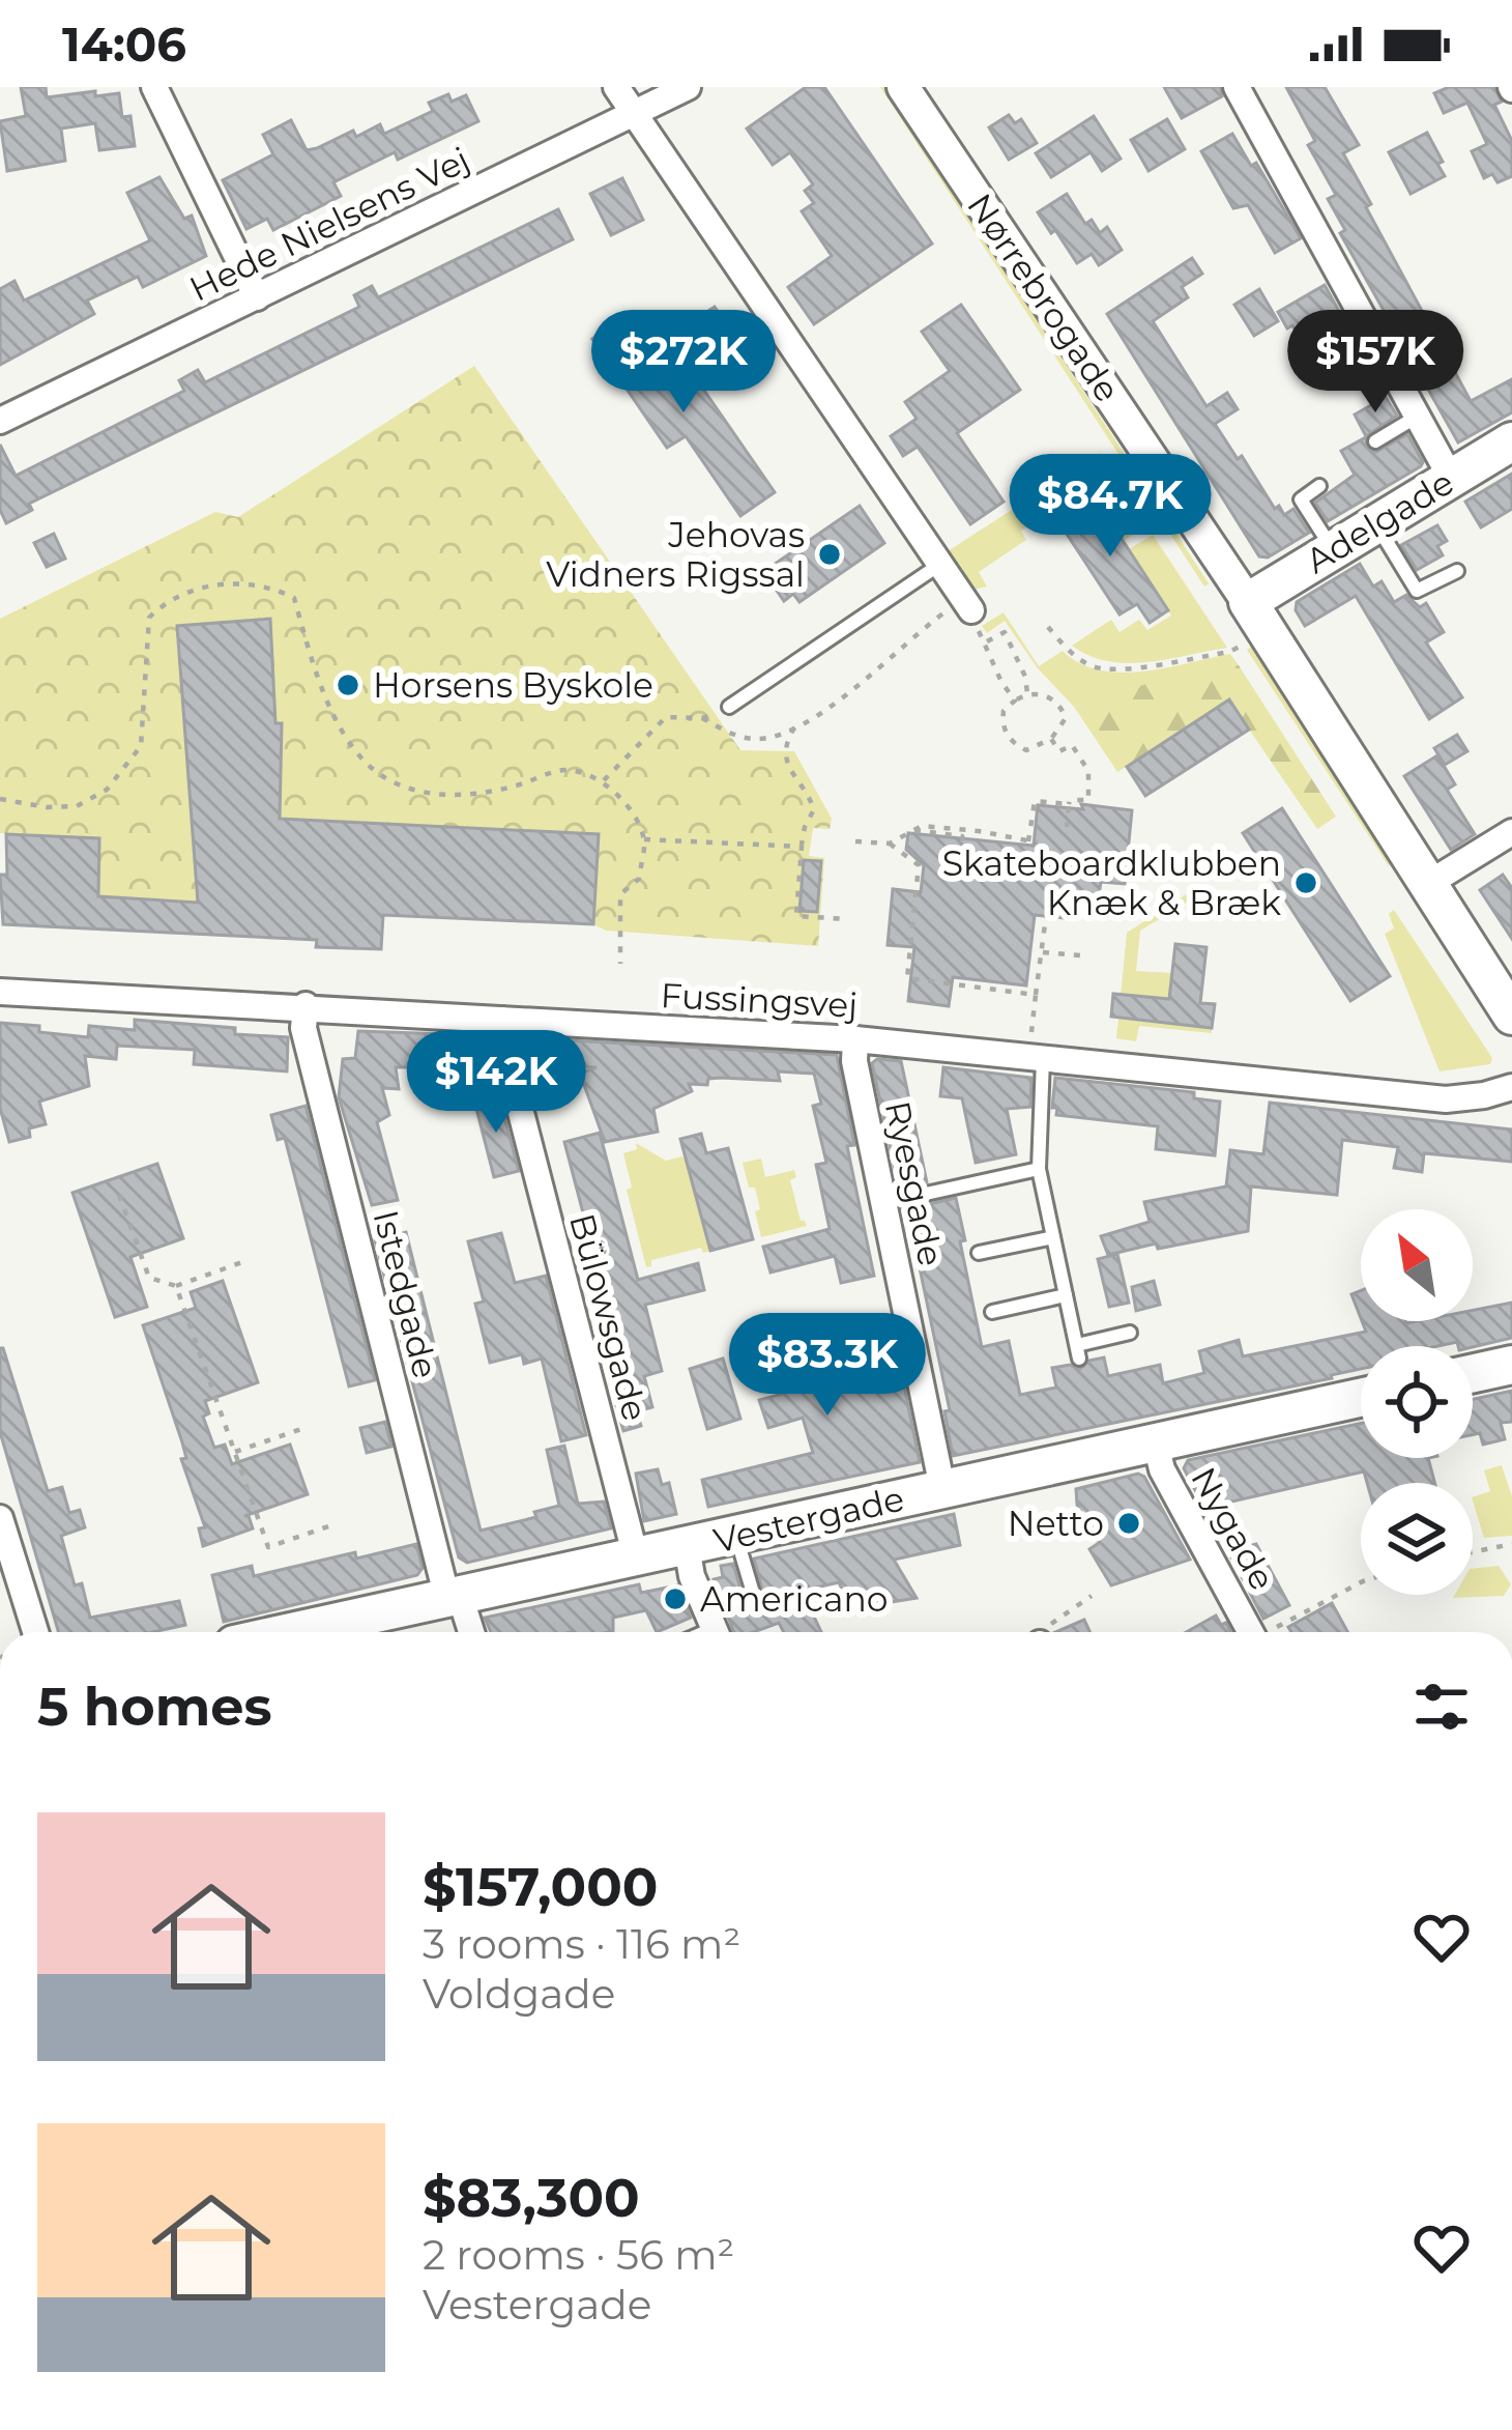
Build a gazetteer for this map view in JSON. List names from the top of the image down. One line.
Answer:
{"streets":{"main road":["Nørrebrogade","Adelgade","Vestergade"],"street":["Hede Nielsens Vej","Fussingsvej","Ryesgade","Istedgade","Bülowsgade","Nygade"]},"crossings":[["Nørrebrogade","Adelgade"],["Fussingsvej","Ryesgade"],["Fussingsvej","Istedgade"],["Fussingsvej","Bülowsgade"],["Ryesgade","Vestergade"],["Istedgade","Vestergade"],["Bülowsgade","Vestergade"],["Vestergade","Nygade"]],"places":["Jehovas Vidners Rigssal","Horsens Byskole","Skateboardklubben Knæk & Bræk","Netto","Americano"],"north":"top left","page":{"status":"14:06","price":["$272K","$157K","$84.7K","$142K","$83.3K"],"heading":"5 homes","list":[{"name":"$157,000","note":"3 rooms · 116 m² · Voldgade"},{"name":"$83,300","note":"2 rooms · 56 m² · Vestergade"}]}}
